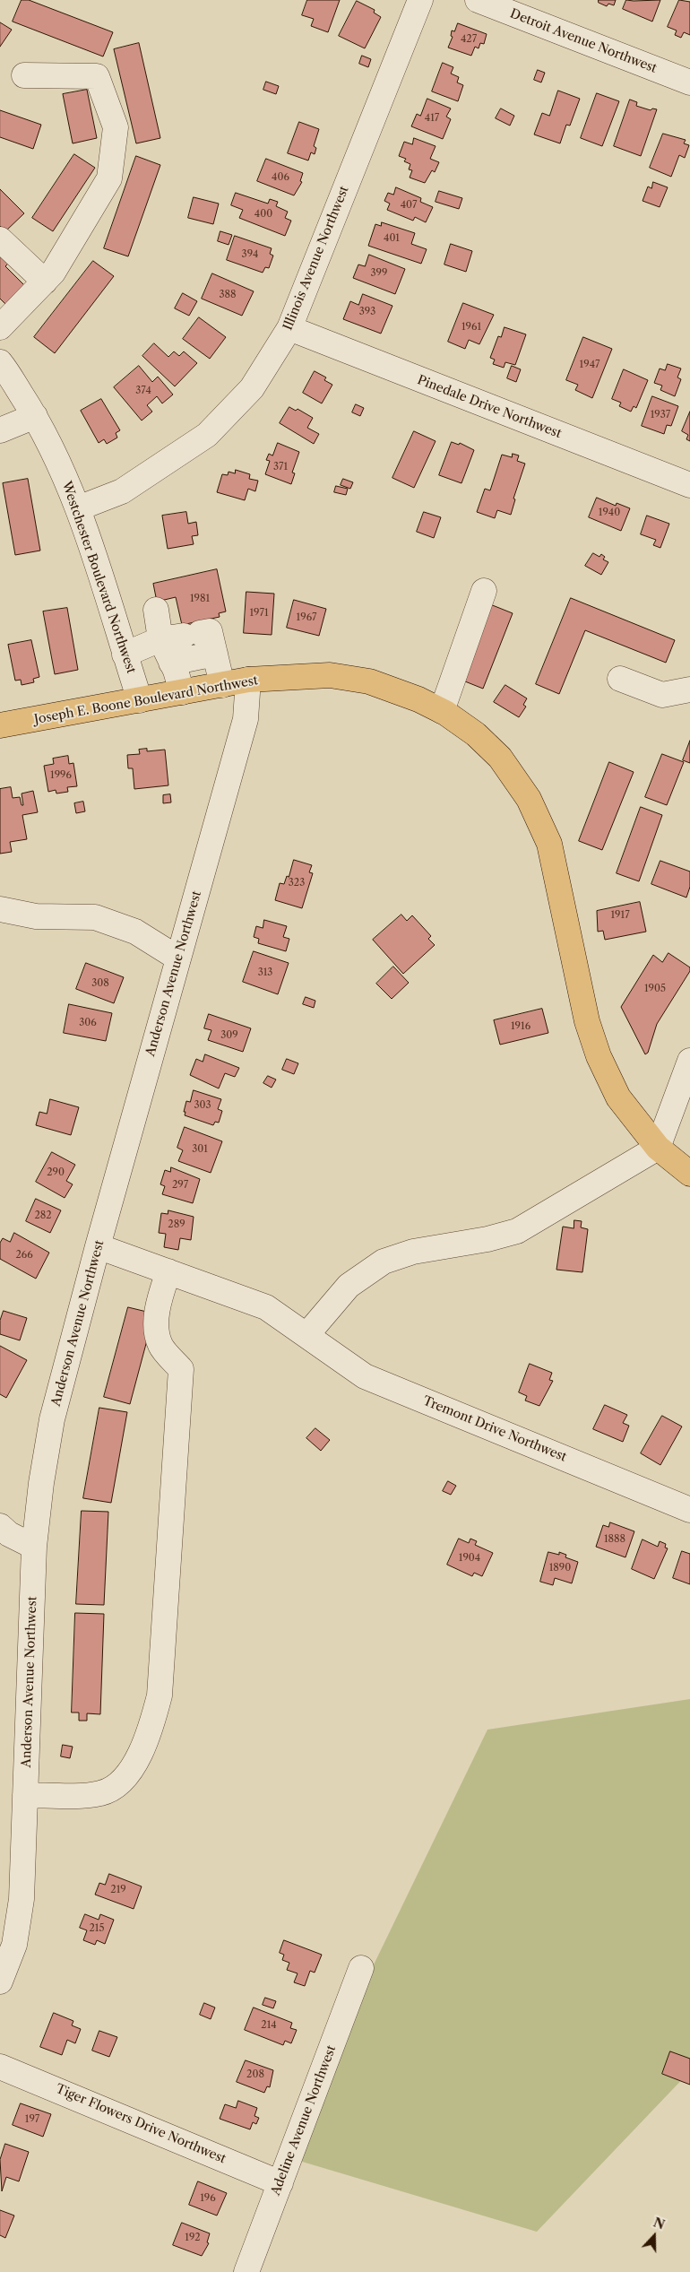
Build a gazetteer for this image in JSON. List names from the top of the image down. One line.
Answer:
{"streets":{"main road":["Joseph E. Boone Boulevard Northwest"],"street":["Detroit Avenue Northwest","Illinois Avenue Northwest","Pinedale Drive Northwest","Westchester Boulevard Northwest","Anderson Avenue Northwest","Tremont Drive Northwest","Adeline Avenue Northwest","Tiger Flowers Drive Northwest"]},"crossings":[["Illinois Avenue Northwest","Pinedale Drive Northwest"],["Illinois Avenue Northwest","Westchester Boulevard Northwest"],["Westchester Boulevard Northwest","Joseph E. Boone Boulevard Northwest"],["Joseph E. Boone Boulevard Northwest","Anderson Avenue Northwest"],["Anderson Avenue Northwest","Tremont Drive Northwest"],["Adeline Avenue Northwest","Tiger Flowers Drive Northwest"]],"house_numbers":["427","417","406","407","400","401","394","399","388","393","1961","1947","374","1937","371","1940","1981","1971","1967","1996","323","1917","313","308","1905","306","1916","309","303","301","290","297","282","289","266","1888","1904","1890","219","215","214","208","197","196","192"],"north":"top"}
